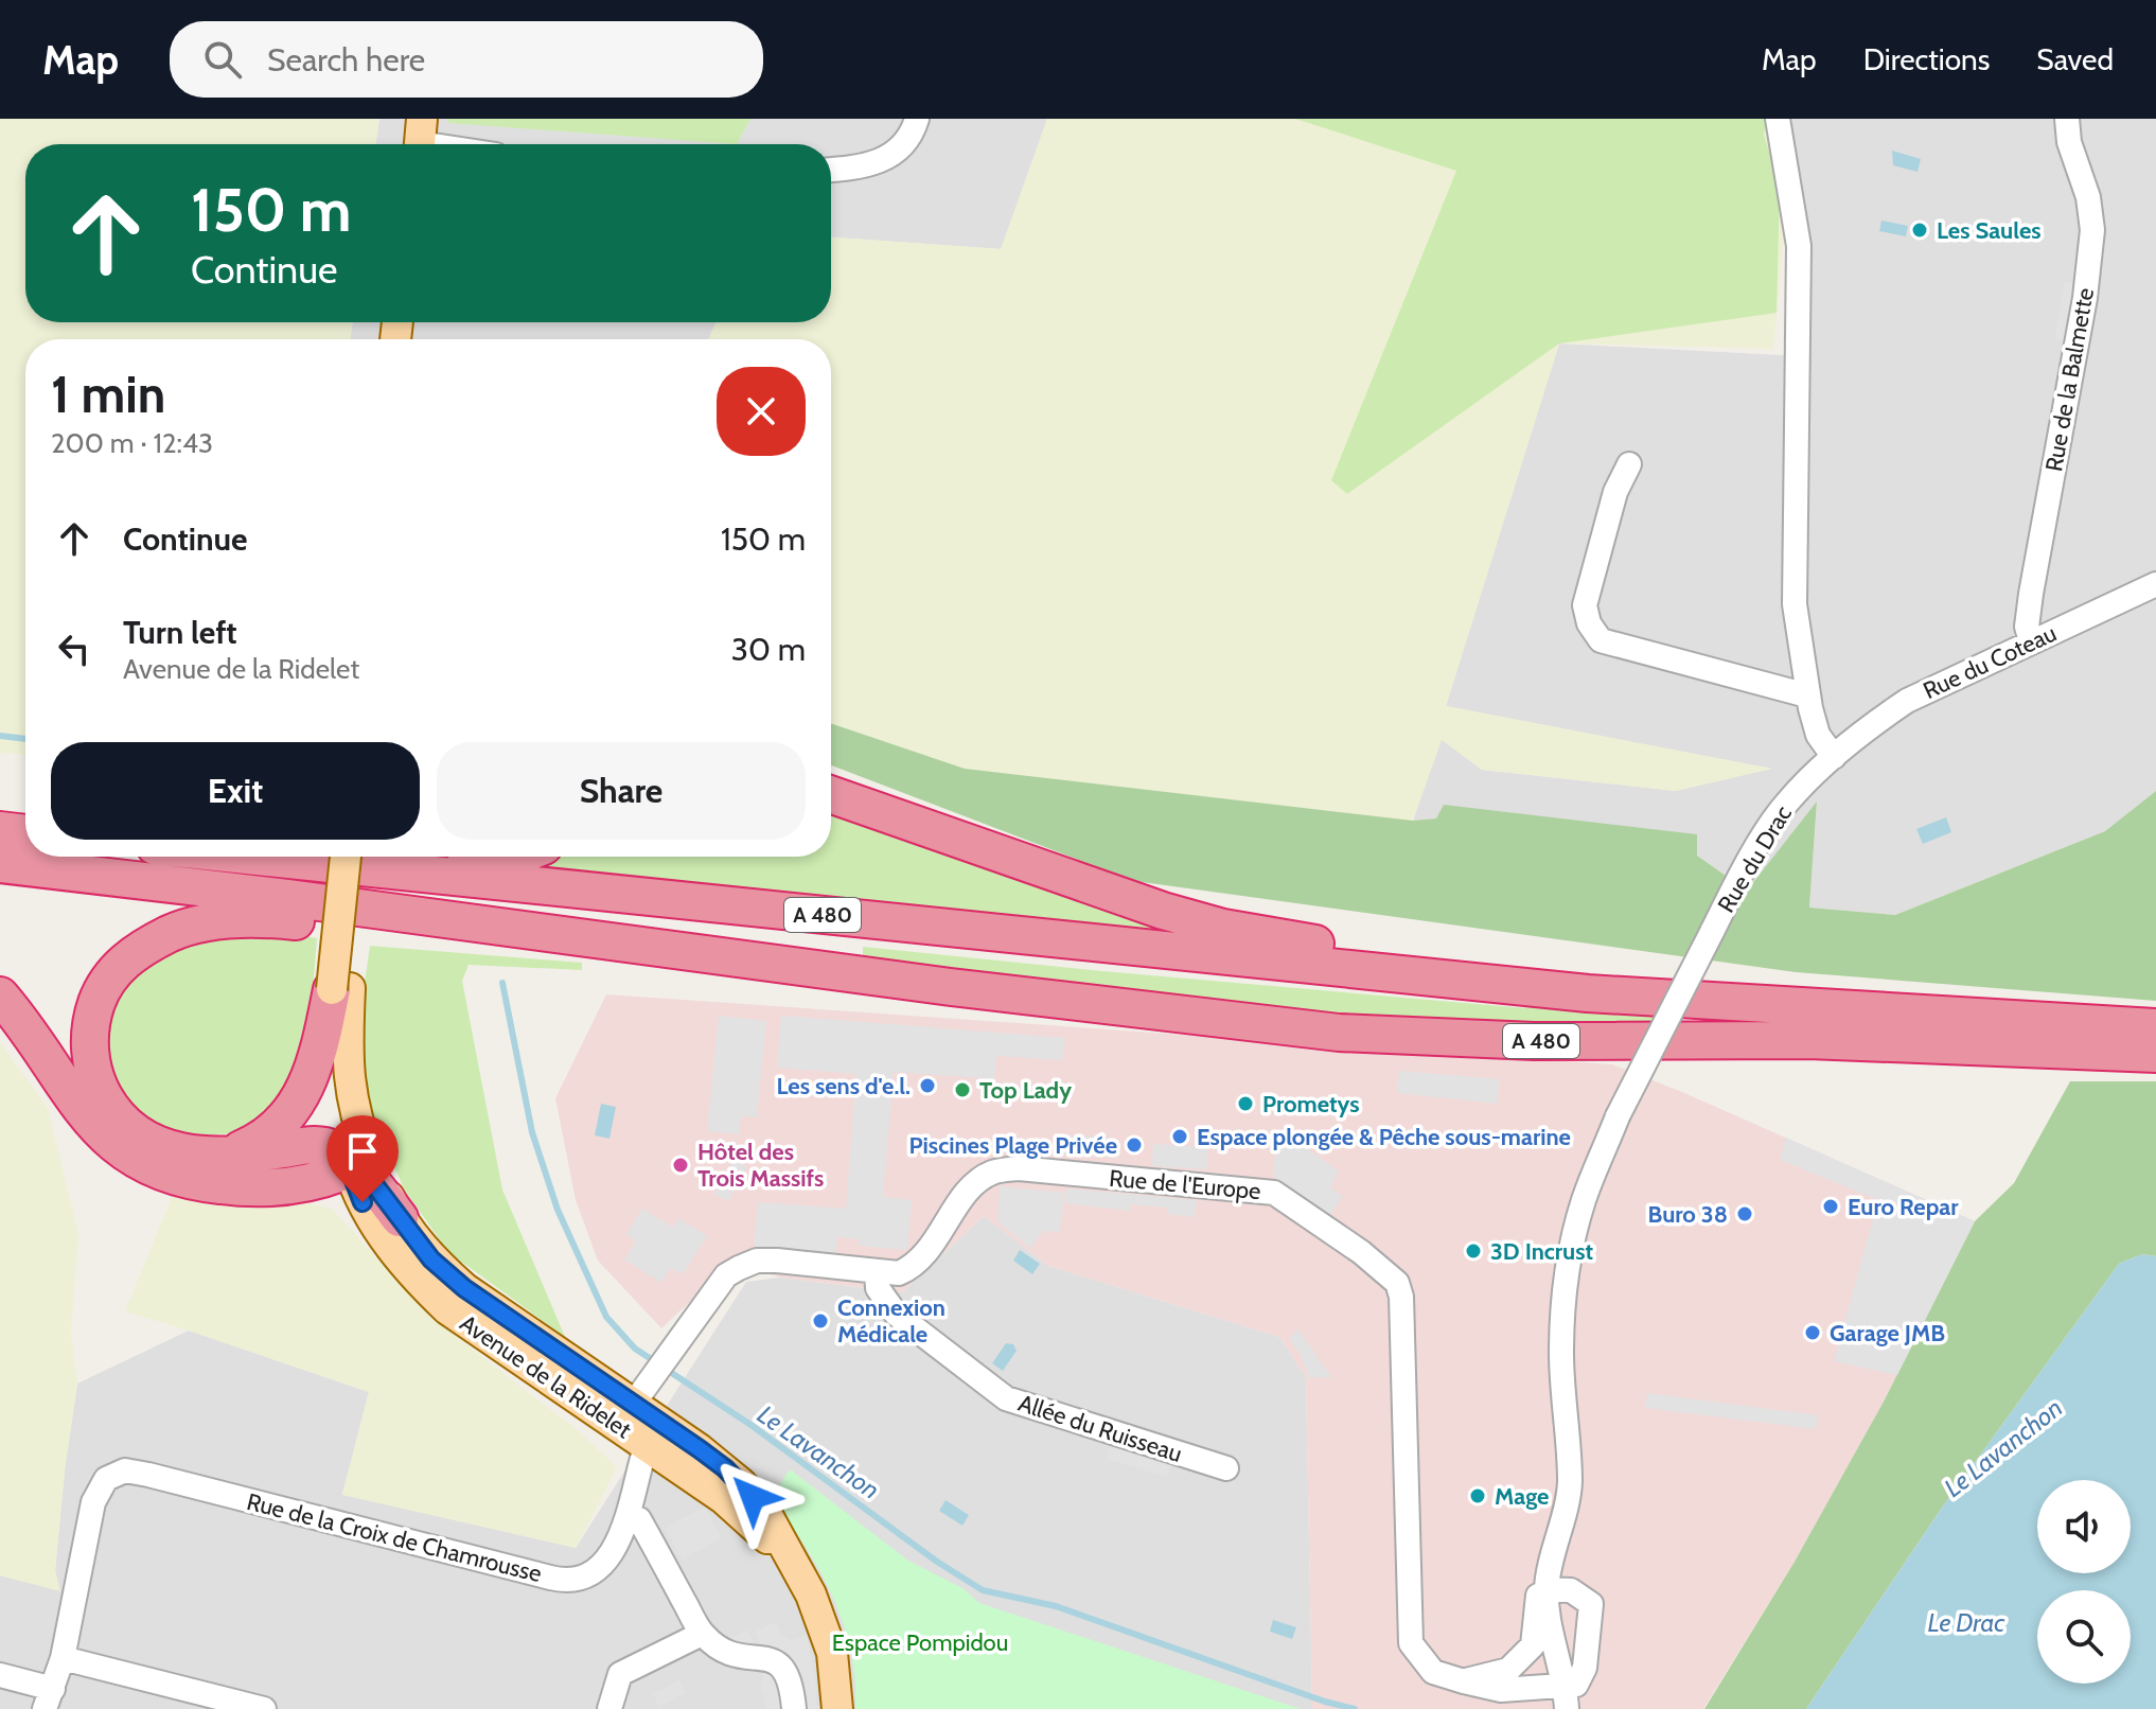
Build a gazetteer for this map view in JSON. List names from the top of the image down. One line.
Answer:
{"streets":{"highway":["A 480"],"main road":["Avenue de la Ridelet"],"street":["Rue de la Balmette","Rue du Coteau","Rue du Drac","Rue de l'Europe","Allée du Ruisseau","Rue de la Croix de Chamrousse"]},"crossings":[["Rue de la Balmette","Rue du Coteau"],["Rue du Coteau","Rue du Drac"],["Rue du Drac","Rue de l'Europe"],["Rue de l'Europe","Avenue de la Ridelet"],["Rue de l'Europe","Allée du Ruisseau"],["Avenue de la Ridelet","Rue de la Croix de Chamrousse"]],"water":["Le Lavanchon","Le Drac"],"parks":["Espace Pompidou"],"places":["Les Saules","Les sens d'e.l.","Top Lady","Prometys","Espace plongée & Pêche sous-marine","Piscines Plage Privée","Hôtel des Trois Massifs","Euro Repar","Buro 38","3D Incrust","Connexion Médicale","Garage JMB","Mage"],"page":{"header":"Map","search":"Search here","nav":["Map","Directions","Saved"],"turn":["150 m","Continue"],"heading":["1 min","200 m · 12:43"],"list":[{"name":"Continue","value":"150 m"},{"name":"Turn left","note":"Avenue de la Ridelet","value":"30 m"}],"buttons":["Exit","Share"]}}
